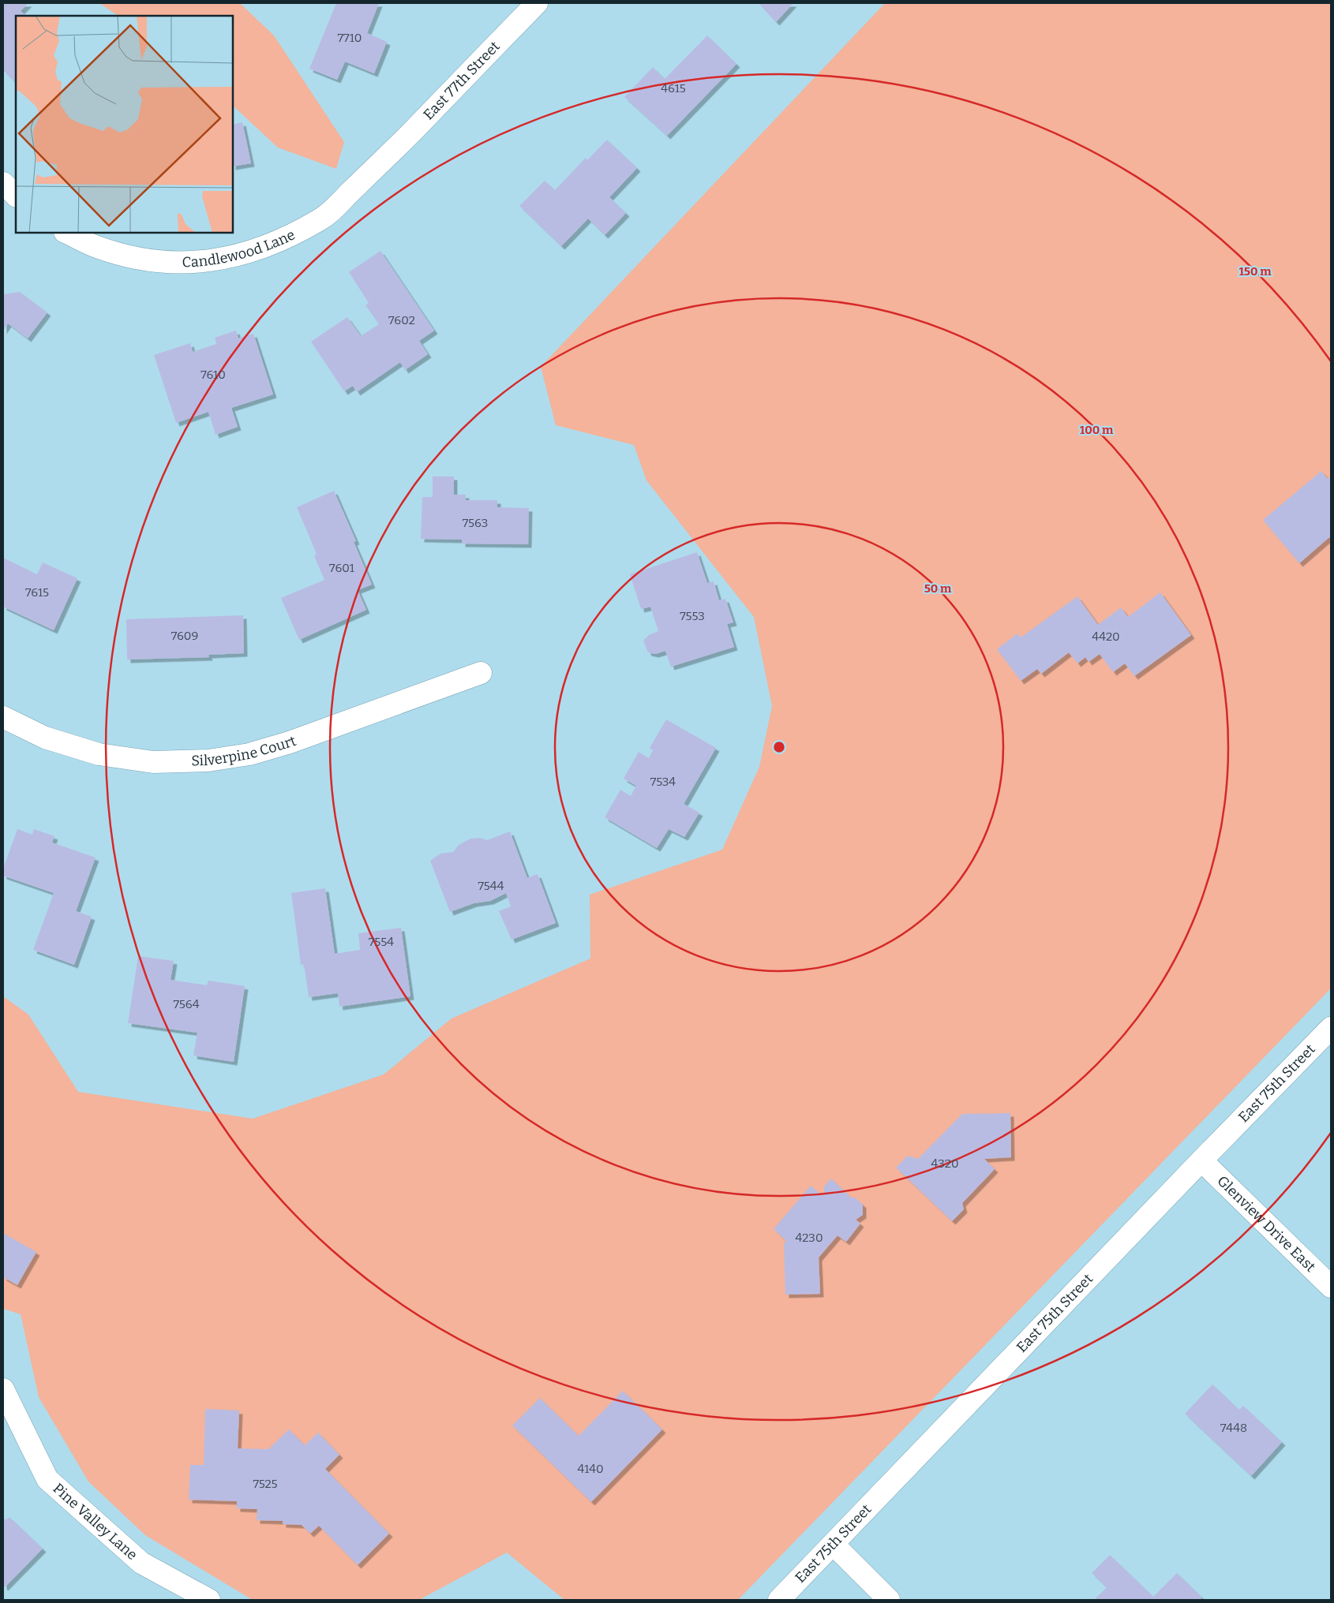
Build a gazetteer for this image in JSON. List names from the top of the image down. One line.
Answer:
{"streets":{"street":["East 77th Street","Candlewood Lane","Silverpine Court","East 75th Street","Glenview Drive East","Pine Valley Lane"]},"crossings":[["East 77th Street","Candlewood Lane"],["East 75th Street","Glenview Drive East"]],"house_numbers":["7710","4615","7602","7610","7563","7601","7615","7553","7609","4420","7534","7544","7554","7564","4320","4230","7448","4140","7525"],"rings":["150 m","100 m","50 m"]}
